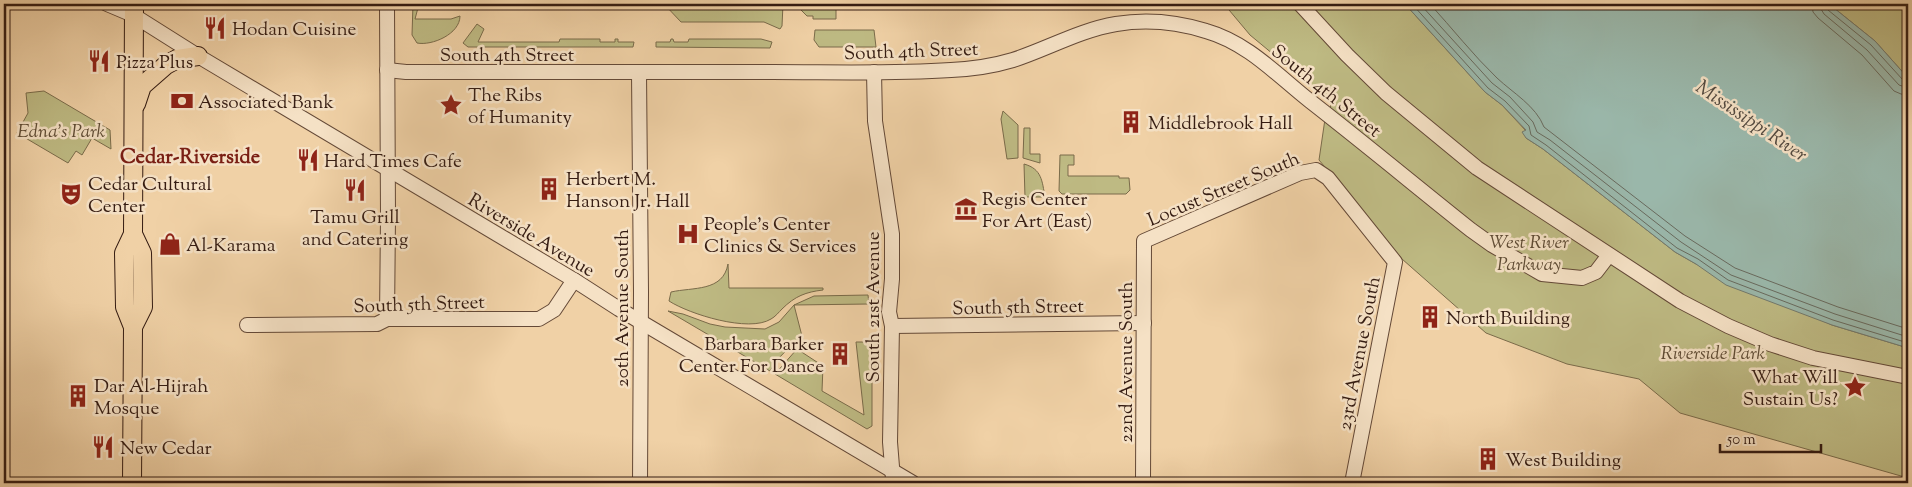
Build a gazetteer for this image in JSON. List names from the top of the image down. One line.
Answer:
{"streets":{"street":["South 4th Street","Locust Street South","Riverside Avenue","South 5th Street","South 21st Avenue","20th Avenue South","23rd Avenue South","22nd Avenue South"]},"crossings":[["South 4th Street","South 21st Avenue"],["South 4th Street","20th Avenue South"],["Locust Street South","23rd Avenue South"],["Locust Street South","22nd Avenue South"],["Riverside Avenue","South 5th Street"],["Riverside Avenue","South 21st Avenue"],["Riverside Avenue","20th Avenue South"],["South 5th Street","South 21st Avenue"],["South 5th Street","22nd Avenue South"]],"districts":["Cedar-Riverside"],"water":["Mississippi River"],"parks":["Edna's Park","West River Parkway","Riverside Park"],"places":{"restaurant":["Hodan Cuisine","Pizza Plus","Hard Times Cafe","Tamu Grill and Catering","New Cedar"],"bank":["Associated Bank"],"place":["The Ribs of Humanity","What Will Sustain Us?"],"building":["Middlebrook Hall","Herbert M. Hanson Jr. Hall","North Building","Barbara Barker Center For Dance","Dar Al-Hijrah Mosque","West Building"],"theatre":["Cedar Cultural Center"],"museum":["Regis Center For Art (East)"],"hospital":["People's Center Clinics & Services"],"shop":["Al-Karama"]},"scale_bar":"50 m"}
